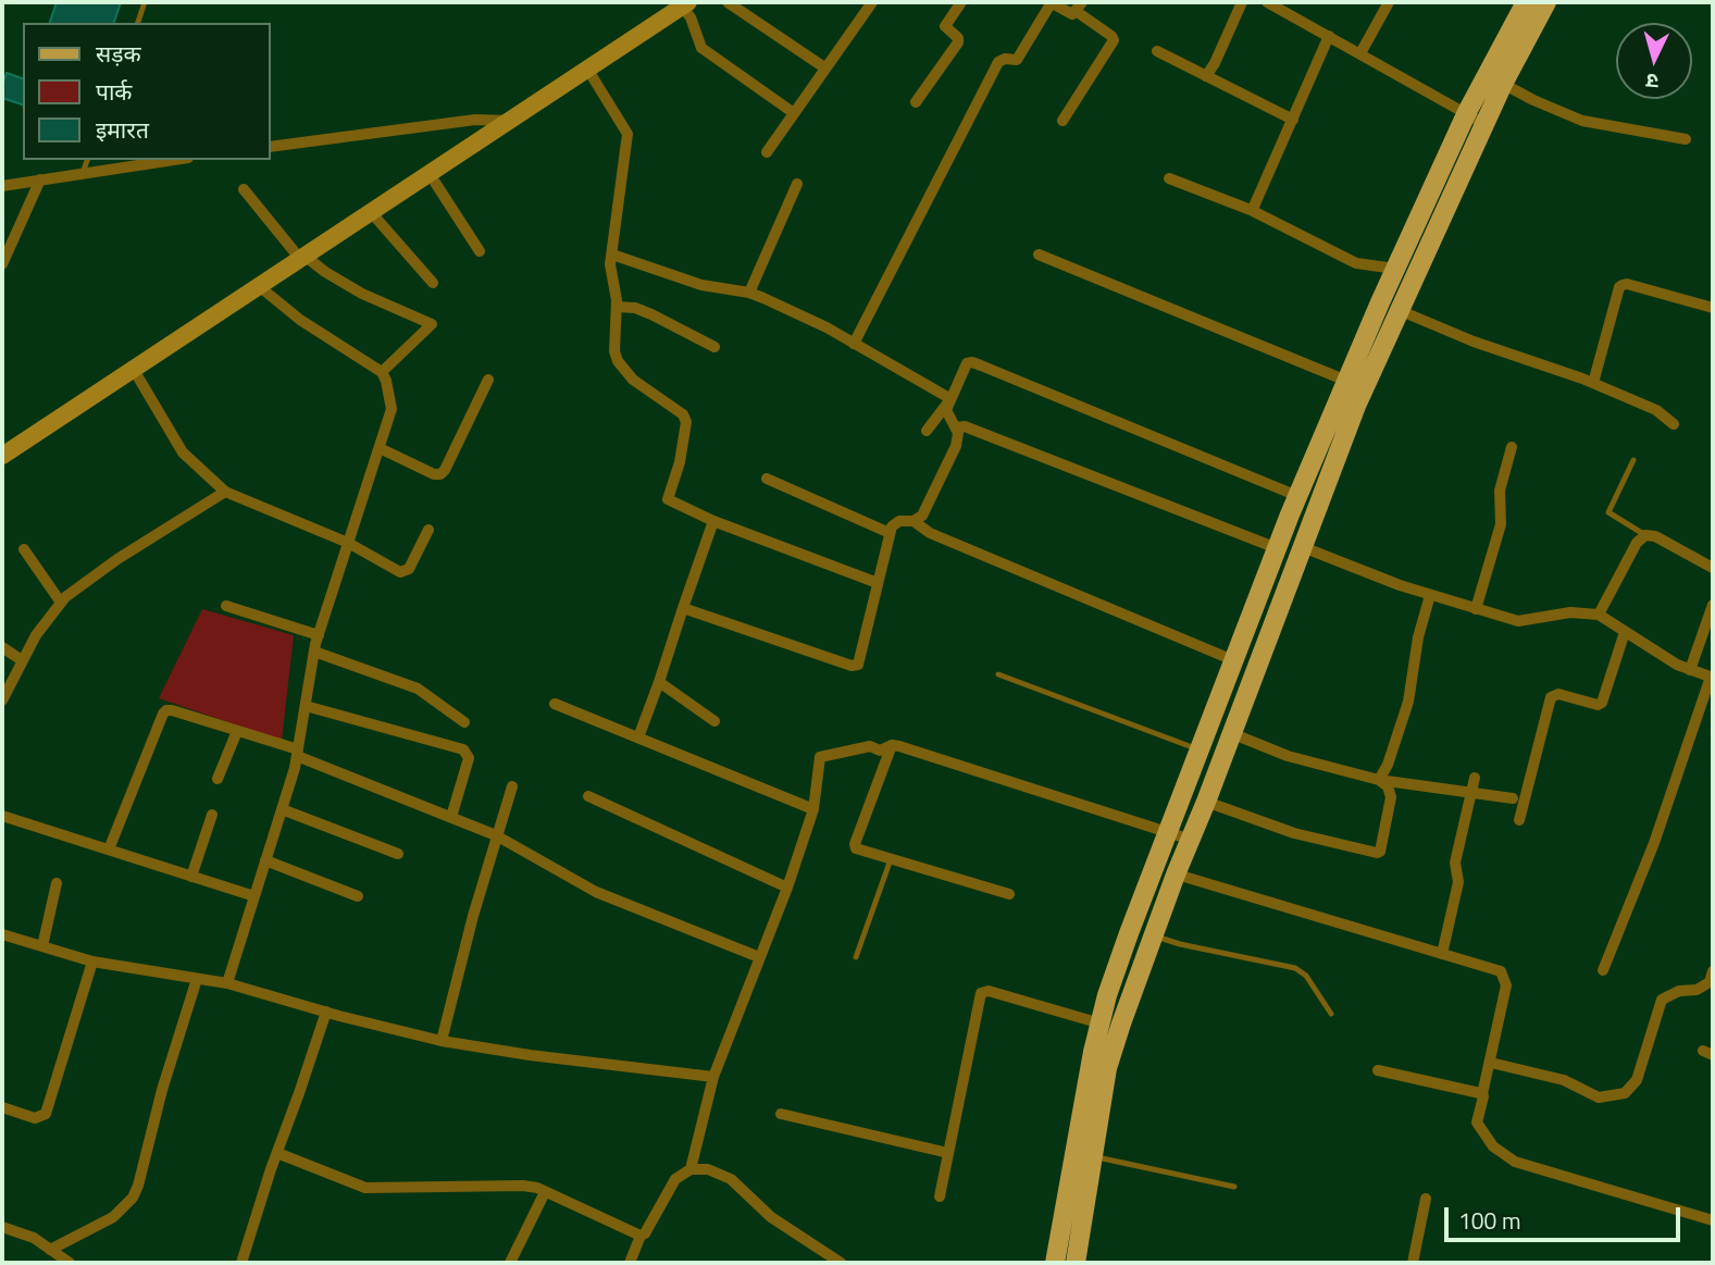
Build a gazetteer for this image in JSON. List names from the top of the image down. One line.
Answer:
{"legend":["सड़क","पार्क","इमारत"],"scale_bar":"100 m","north":"bottom"}
